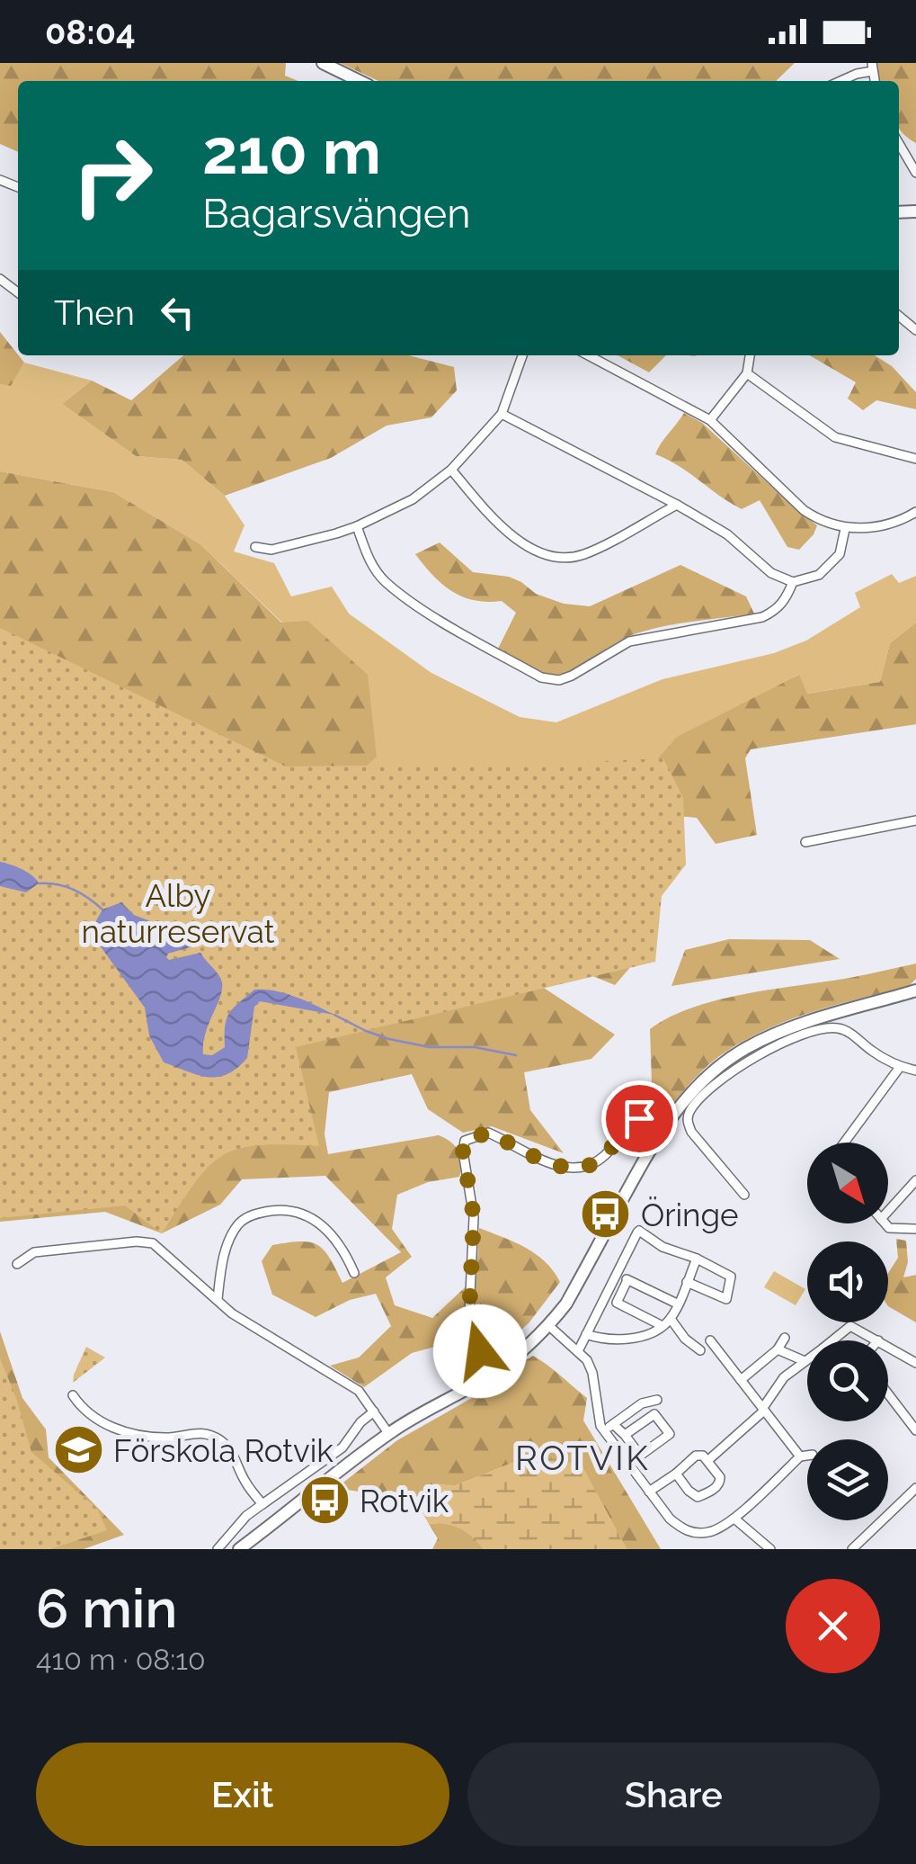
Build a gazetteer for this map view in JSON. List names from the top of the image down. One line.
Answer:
{"districts":["ROTVIK"],"parks":["Alby naturreservat"],"places":{"bus stop":["Öringe","Rotvik"],"school or university":["Förskola Rotvik"]},"north":"bottom right","page":{"status":"08:04","turn":["210 m","Bagarsvängen"],"then":"Then","heading":["6 min","410 m · 08:10"],"buttons":["Exit","Share"]}}
